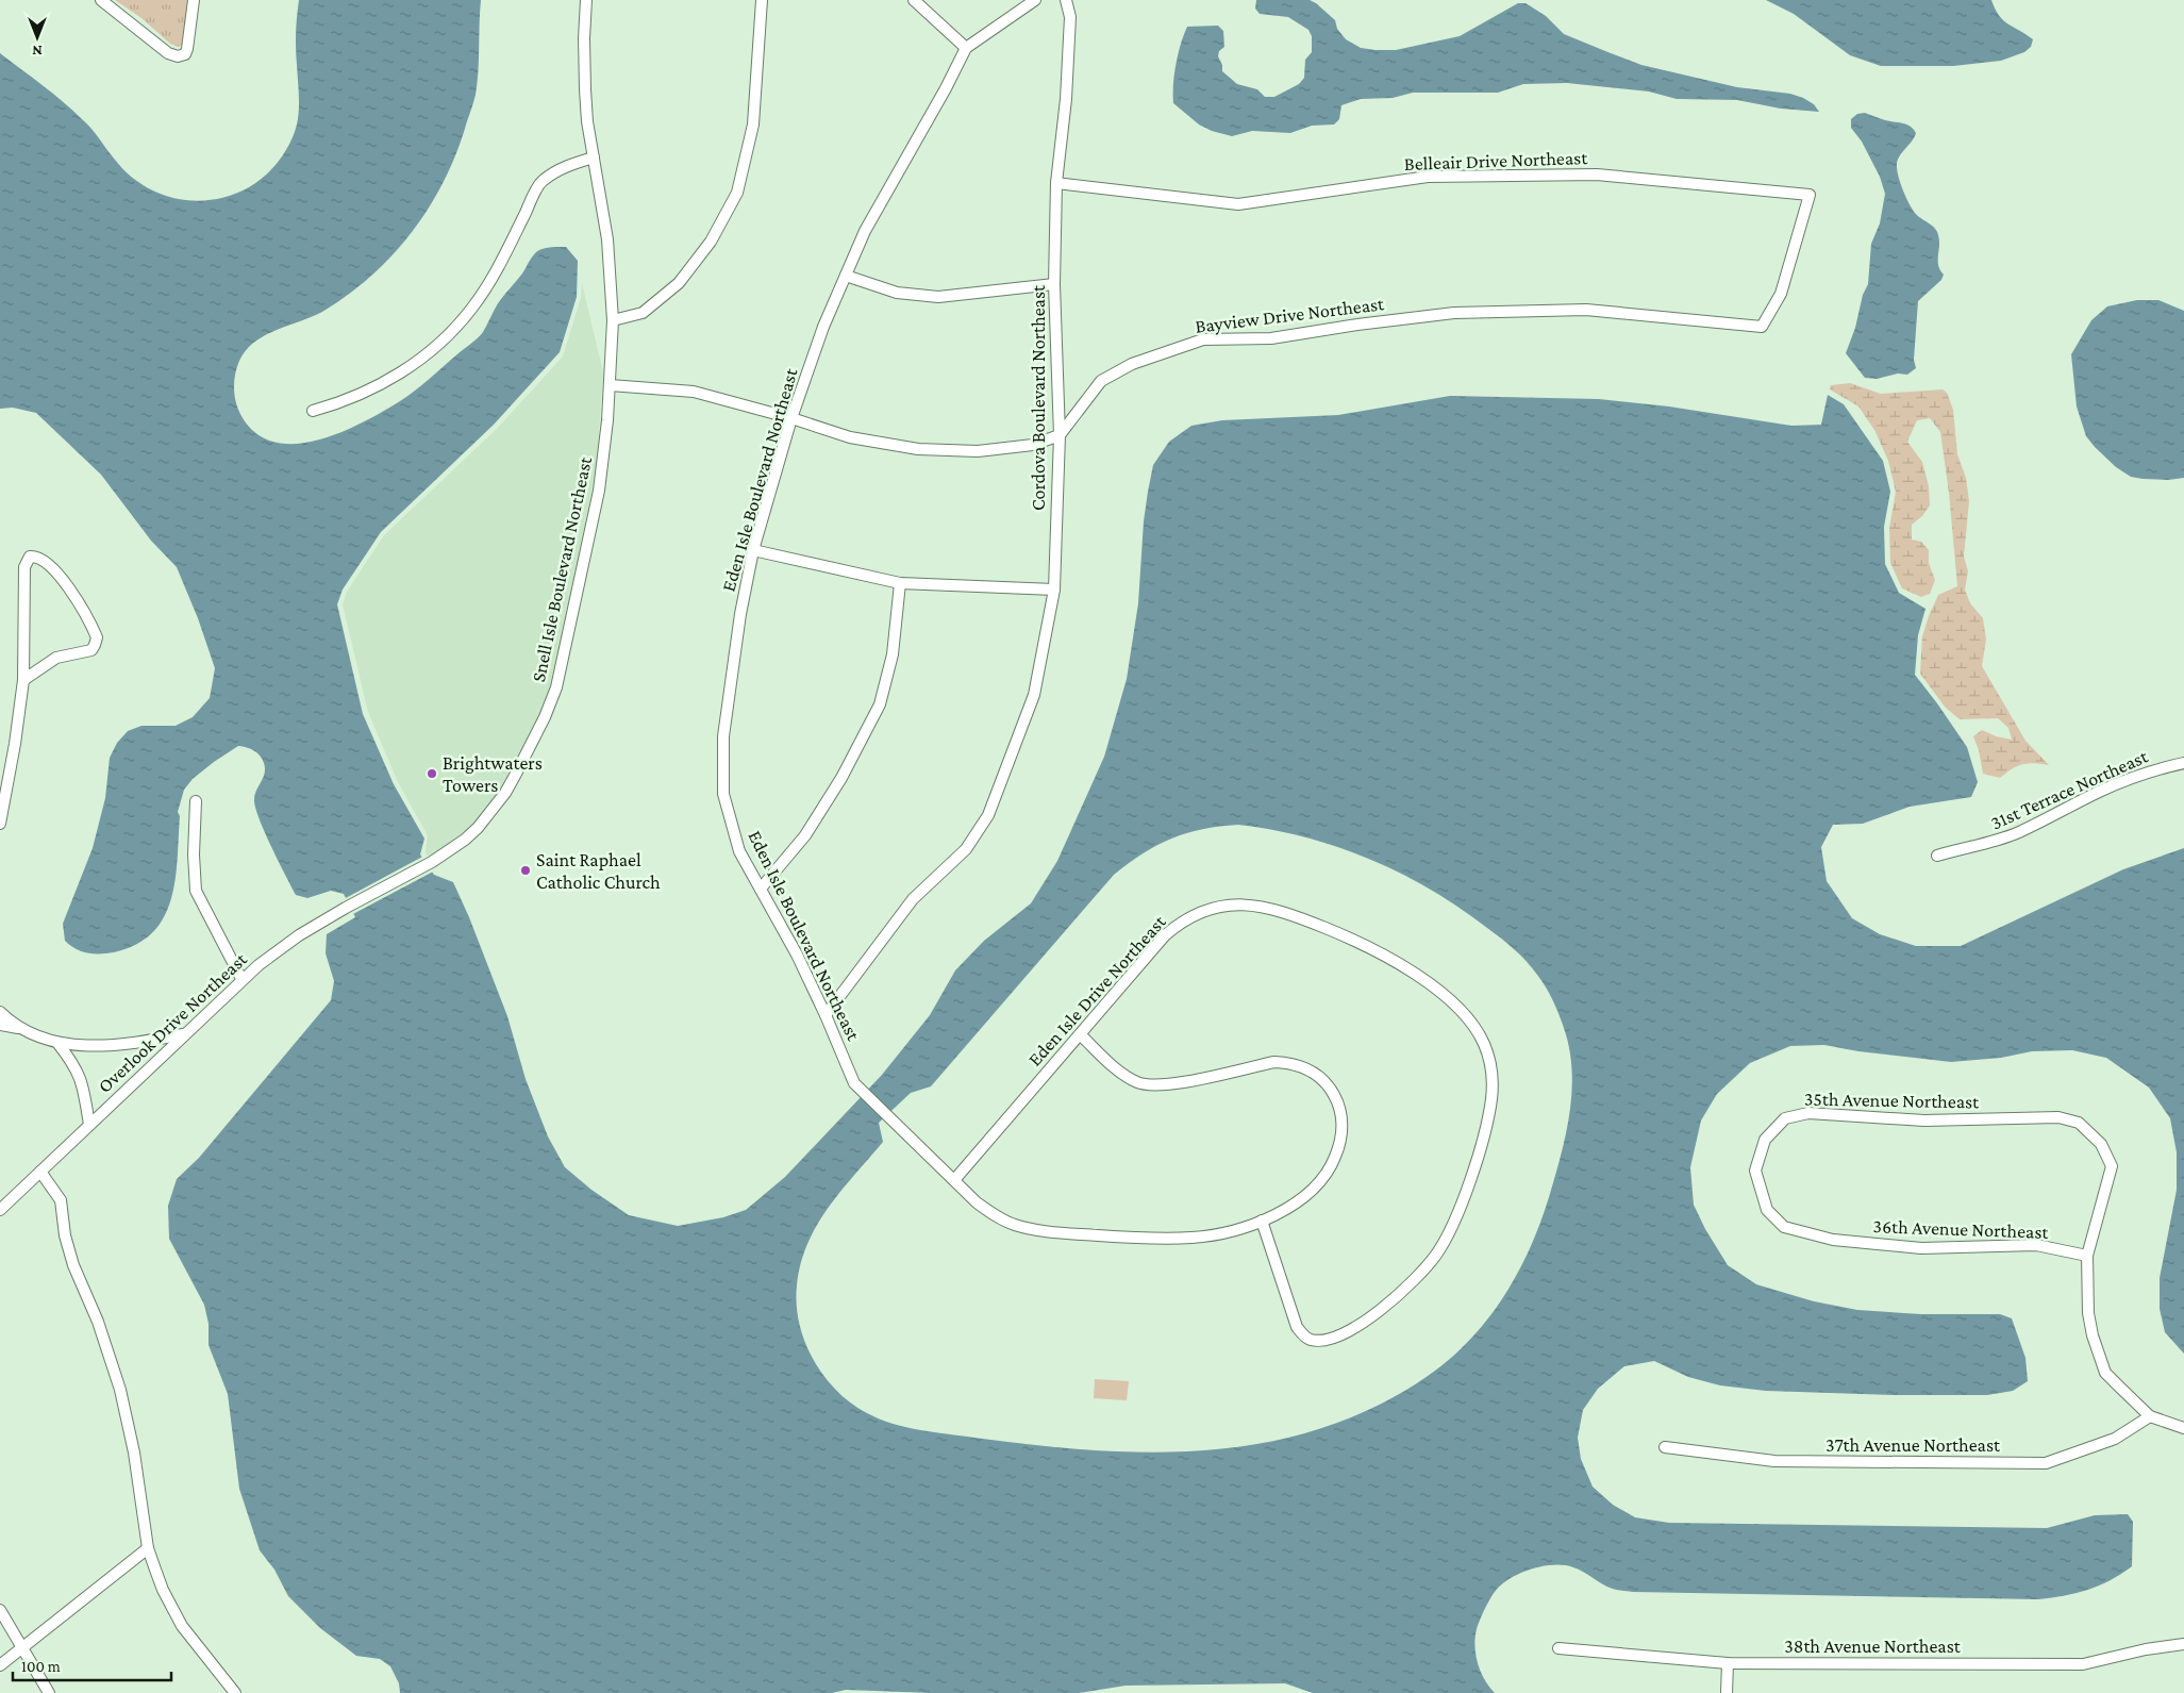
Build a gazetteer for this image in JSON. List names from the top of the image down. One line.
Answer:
{"streets":{"street":["Belleair Drive Northeast","Bayview Drive Northeast","Cordova Boulevard Northeast","Eden Isle Boulevard Northeast","Snell Isle Boulevard Northeast","31st Terrace Northeast","Eden Isle Drive Northeast","Overlook Drive Northeast","35th Avenue Northeast","36th Avenue Northeast","37th Avenue Northeast","38th Avenue Northeast"]},"crossings":[["Belleair Drive Northeast","Bayview Drive Northeast"],["Belleair Drive Northeast","Cordova Boulevard Northeast"],["Bayview Drive Northeast","Cordova Boulevard Northeast"],["Cordova Boulevard Northeast","Eden Isle Boulevard Northeast"],["Eden Isle Boulevard Northeast","Eden Isle Drive Northeast"],["Snell Isle Boulevard Northeast","Overlook Drive Northeast"],["35th Avenue Northeast","36th Avenue Northeast"]],"places":["Brightwaters Towers","Saint Raphael Catholic Church"],"scale_bar":"100 m","north":"bottom"}
